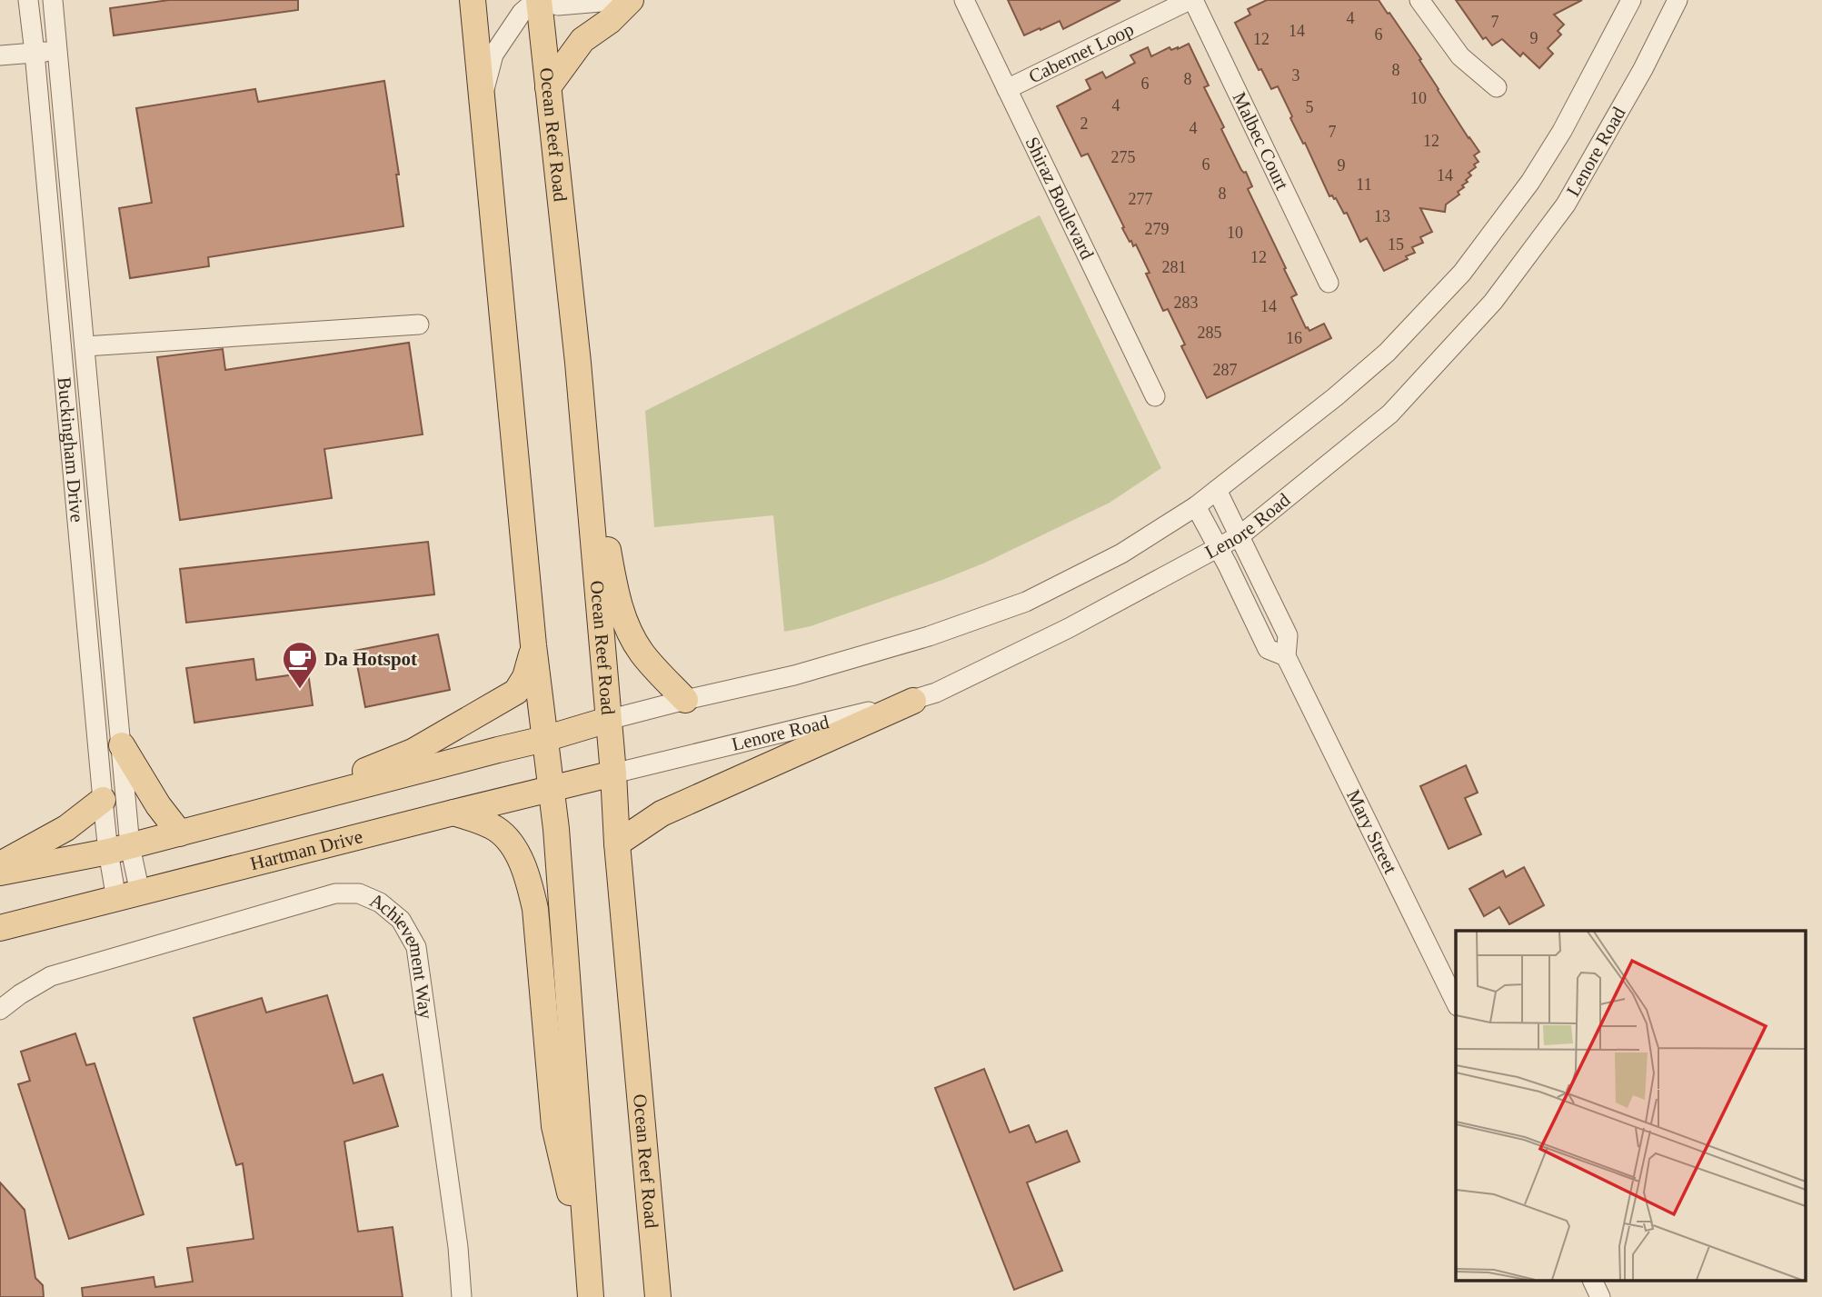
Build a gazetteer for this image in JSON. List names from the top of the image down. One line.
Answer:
{"streets":{"main road":["Ocean Reef Road","Hartman Drive"],"street":["Cabernet Loop","Malbec Court","Lenore Road","Shiraz Boulevard","Buckingham Drive","Mary Street","Achievement Way"]},"crossings":[["Cabernet Loop","Malbec Court"],["Cabernet Loop","Shiraz Boulevard"],["Ocean Reef Road","Lenore Road"],["Ocean Reef Road","Hartman Drive"],["Lenore Road","Mary Street"],["Lenore Road","Hartman Drive"],["Buckingham Drive","Hartman Drive"]],"places":{"cafe":["Da Hotspot"]},"house_numbers":["4","7","14","6","9","12","8","3","8","6","10","4","5","2","4","7","12","275","6","9","14","11","8","277","13","279","10","15","12","281","283","14","285","16","287"]}
